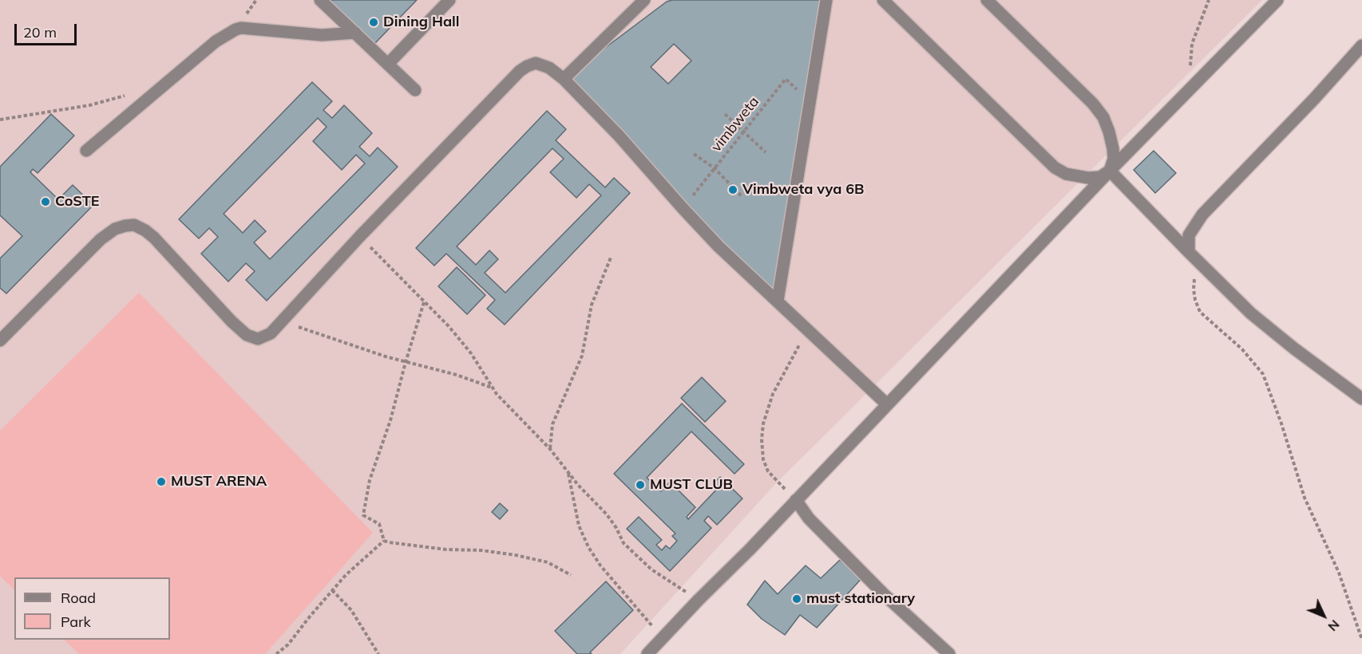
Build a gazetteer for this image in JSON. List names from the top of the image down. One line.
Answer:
{"streets":{"path":["vimbweta"]},"places":["Dining Hall","Vimbweta vya 6B","CoSTE","MUST ARENA","MUST CLUB","must stationary"],"legend":["Road","Park"],"scale_bar":"20 m","north":"bottom right"}
